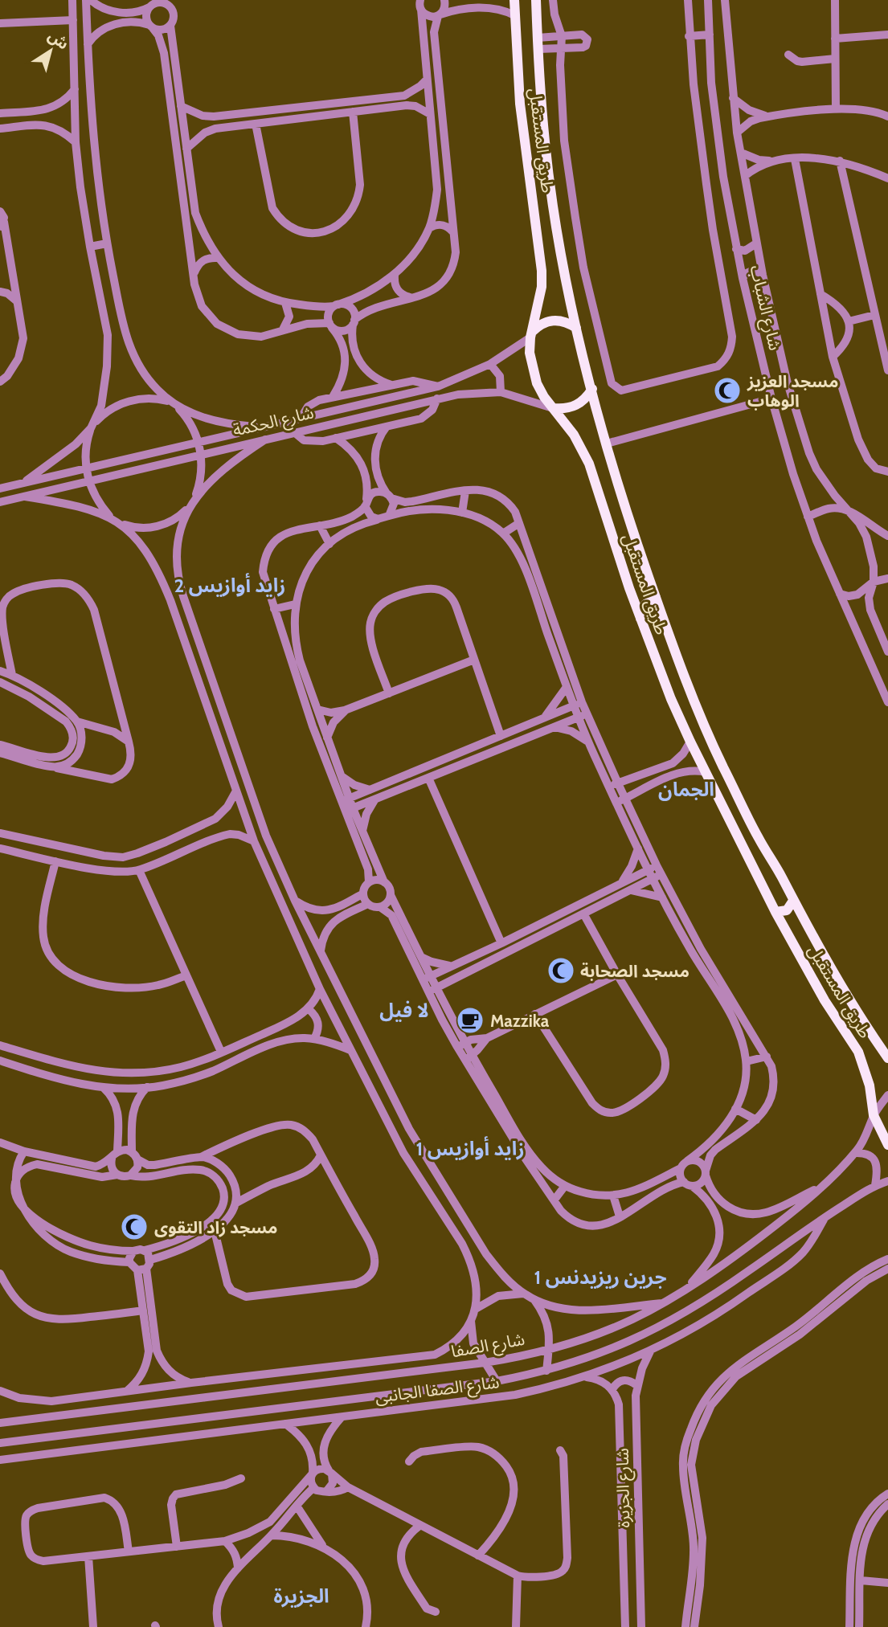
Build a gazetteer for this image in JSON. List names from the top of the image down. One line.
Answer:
{"streets":{"main road":["طريق المستقبل"],"street":["شارع الشباب","شارع الحكمة","شارع الصفا","شارع الصفا الجانبى","شارع الجزيرة"]},"crossings":[["طريق المستقبل","شارع الحكمة"],["طريق المستقبل","شارع الصفا"],["شارع الصفا","شارع الصفا الجانبى"],["شارع الصفا الجانبى","شارع الجزيرة"]],"districts":["زايد أوازيس 2","الجمان","لا فيل","زايد أوازيس 1","جرين ريزيدنس 1","الجزيرة"],"places":{"mosque":["مسجد العزيز الوهاب","مسجد الصحابة","مسجد زاد التقوى"],"cafe":["Mazzika"]},"north":"top right"}
